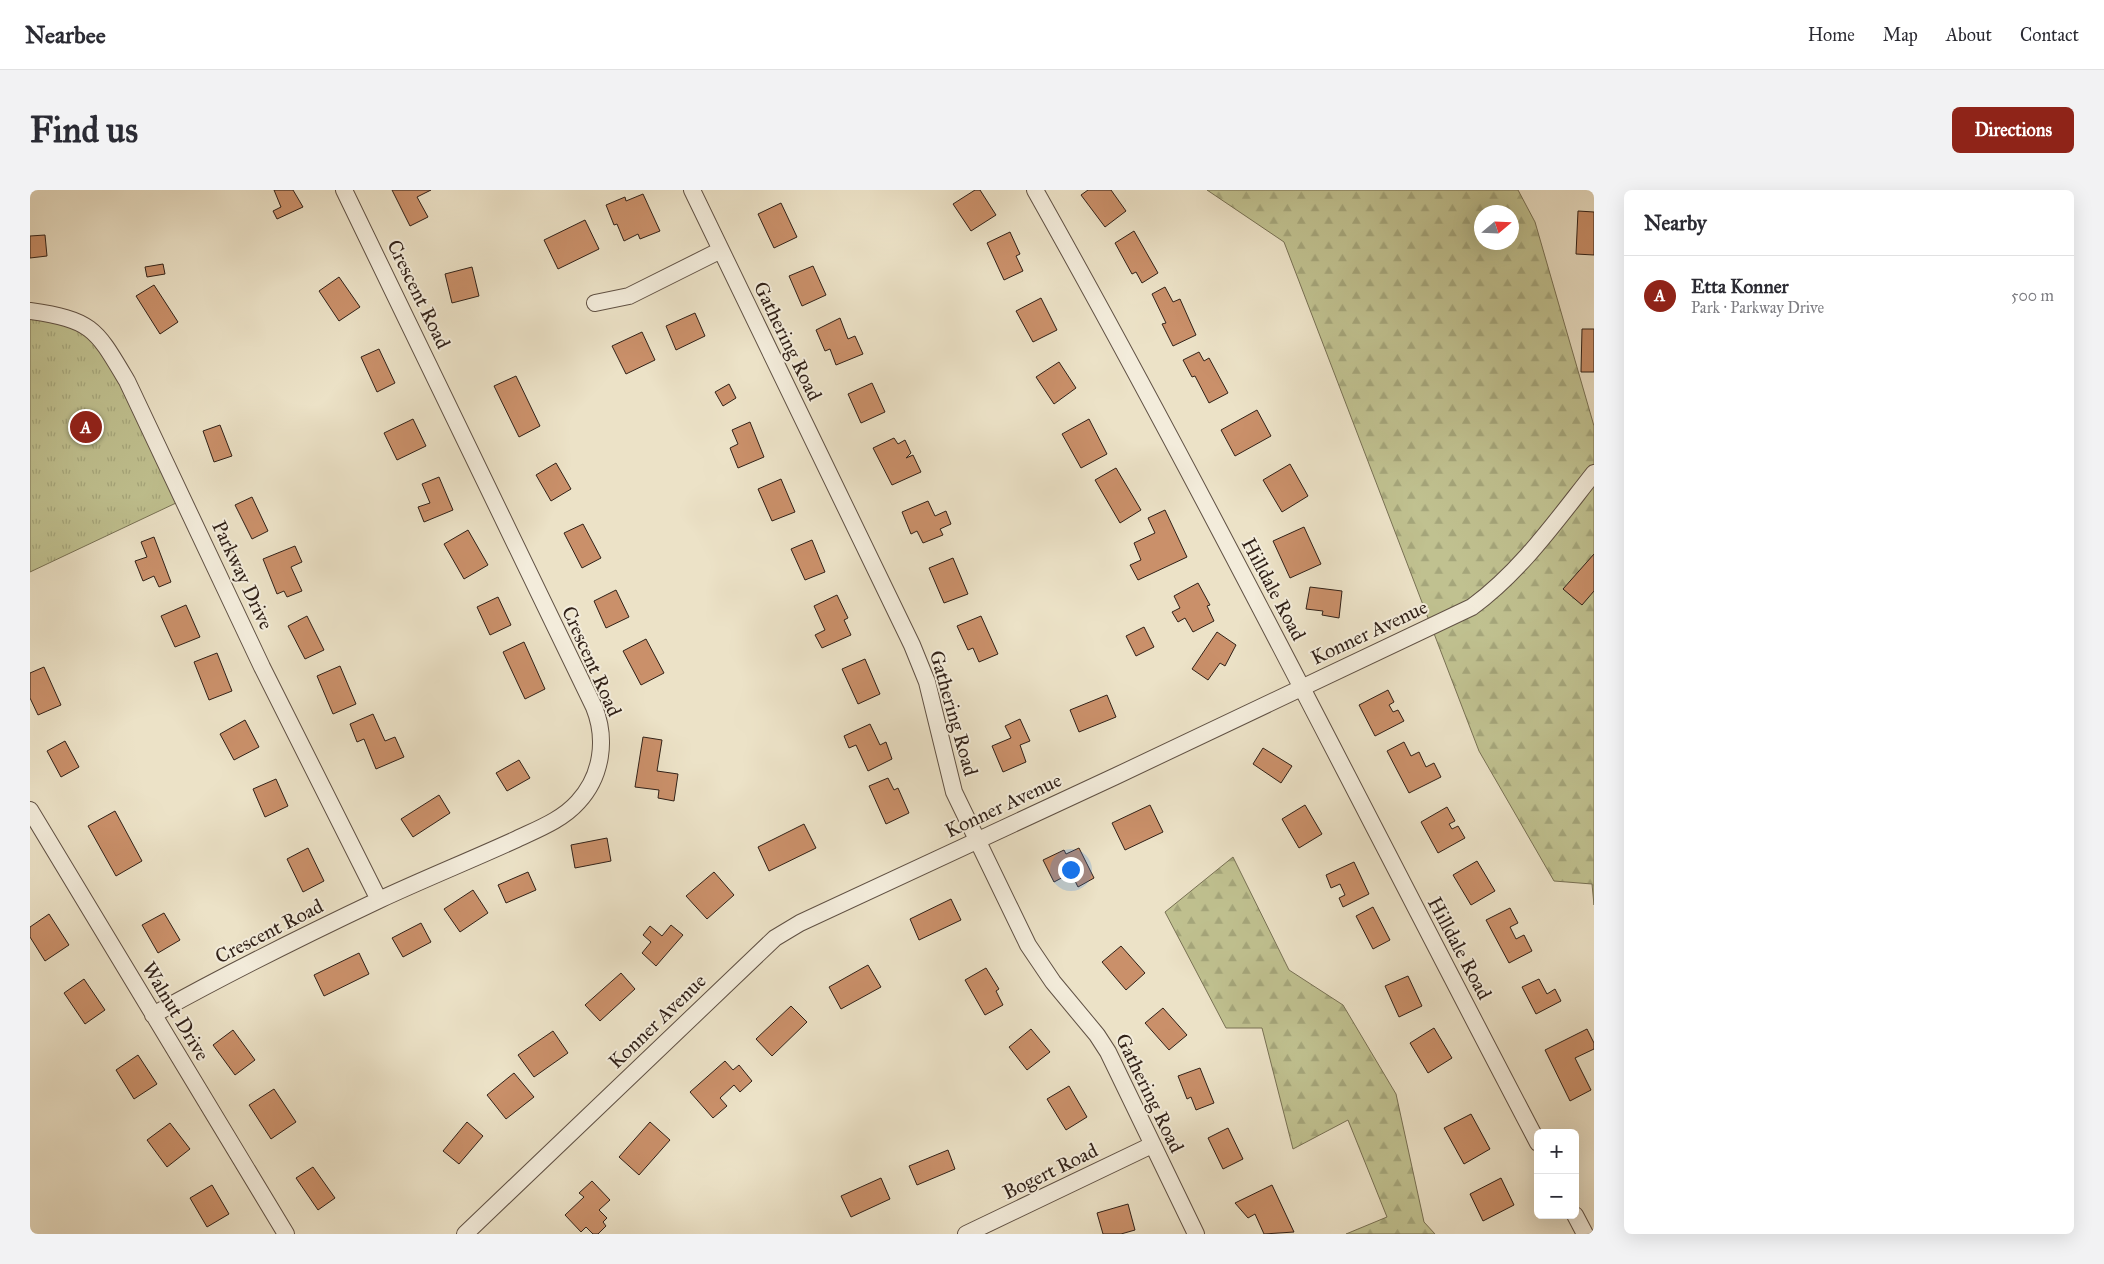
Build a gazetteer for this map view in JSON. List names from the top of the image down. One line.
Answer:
{"streets":{"street":["Crescent Road","Gathering Road","Parkway Drive","Hilldale Road","Konner Avenue","Walnut Drive","Bogert Road"]},"crossings":[["Crescent Road","Parkway Drive"],["Crescent Road","Walnut Drive"],["Gathering Road","Konner Avenue"],["Gathering Road","Bogert Road"],["Hilldale Road","Konner Avenue"]],"north":"right","page":{"header":"Nearbee","nav":["Home","Map","About","Contact"],"buttons":"Directions","title":"Find us","heading":"Nearby","list":[{"mark":"A","name":"Etta Konner","note":"Park · Parkway Drive","value":"500 m"}],"pins":"A","map_buttons":["+","−"]}}
